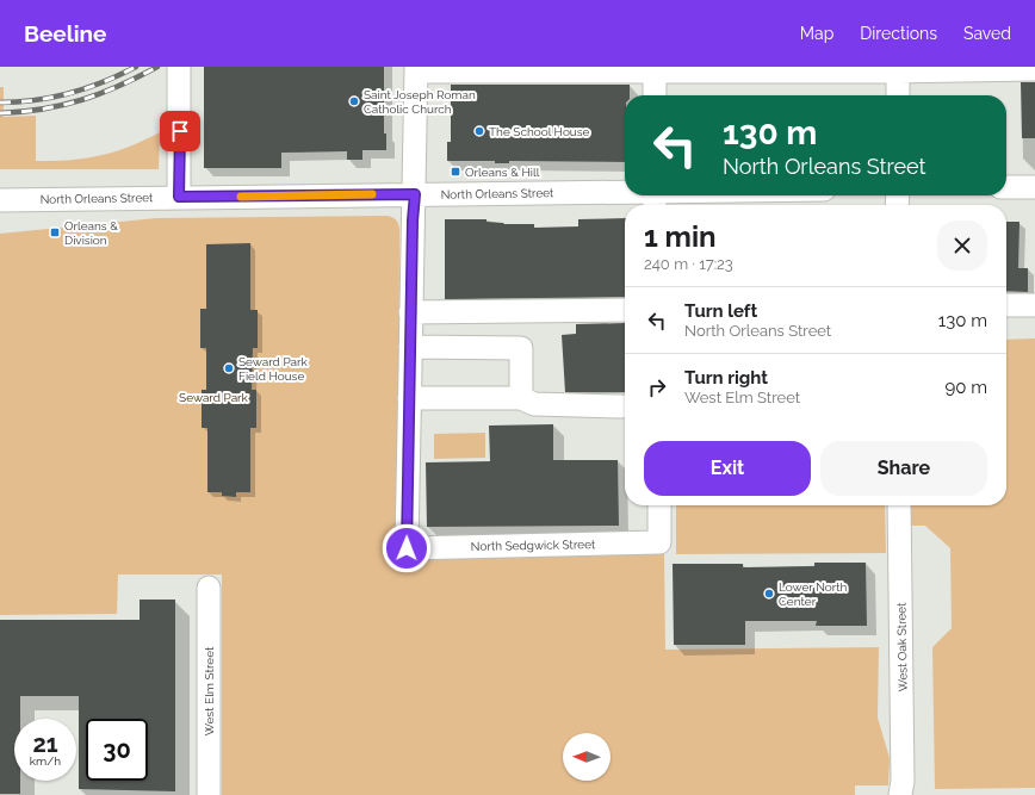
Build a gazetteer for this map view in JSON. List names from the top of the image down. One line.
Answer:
{"streets":{"street":["North Orleans Street","North Sedgwick Street","West Oak Street","West Elm Street"]},"parks":["Seward Park"],"places":{"other":["Saint Joseph Roman Catholic Church","The School House","Seward Park Field House","Lower North Center"],"transit":["Orleans & Hill","Orleans & Division"]},"north":"left","page":{"header":"Beeline","nav":["Map","Directions","Saved"],"turn":["130 m","North Orleans Street"],"heading":["1 min","240 m · 17:23"],"list":[{"name":"Turn left","note":"North Orleans Street","value":"130 m"},{"name":"Turn right","note":"West Elm Street","value":"90 m"}],"buttons":["Exit","Share"],"speed":"21 km/h","limit":"30"}}
